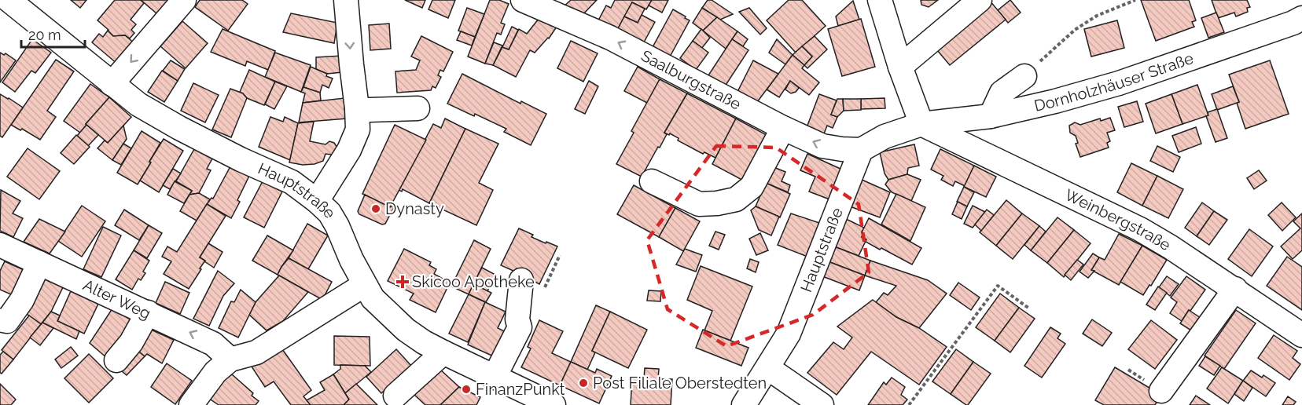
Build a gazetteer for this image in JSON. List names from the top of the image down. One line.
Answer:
{"streets":{"street":["Saalburgstraße","Dornholzhäuser Straße","Hauptstraße","Weinbergstraße","Alter Weg"]},"crossings":[["Saalburgstraße","Hauptstraße"],["Dornholzhäuser Straße","Weinbergstraße"]],"one_way":["Saalburgstraße","Alter Weg"],"places":{"other":["Dynasty","Post Filiale Oberstedten","FinanzPunkt"],"health":["Skicoo Apotheke"]},"scale_bar":"20 m"}
